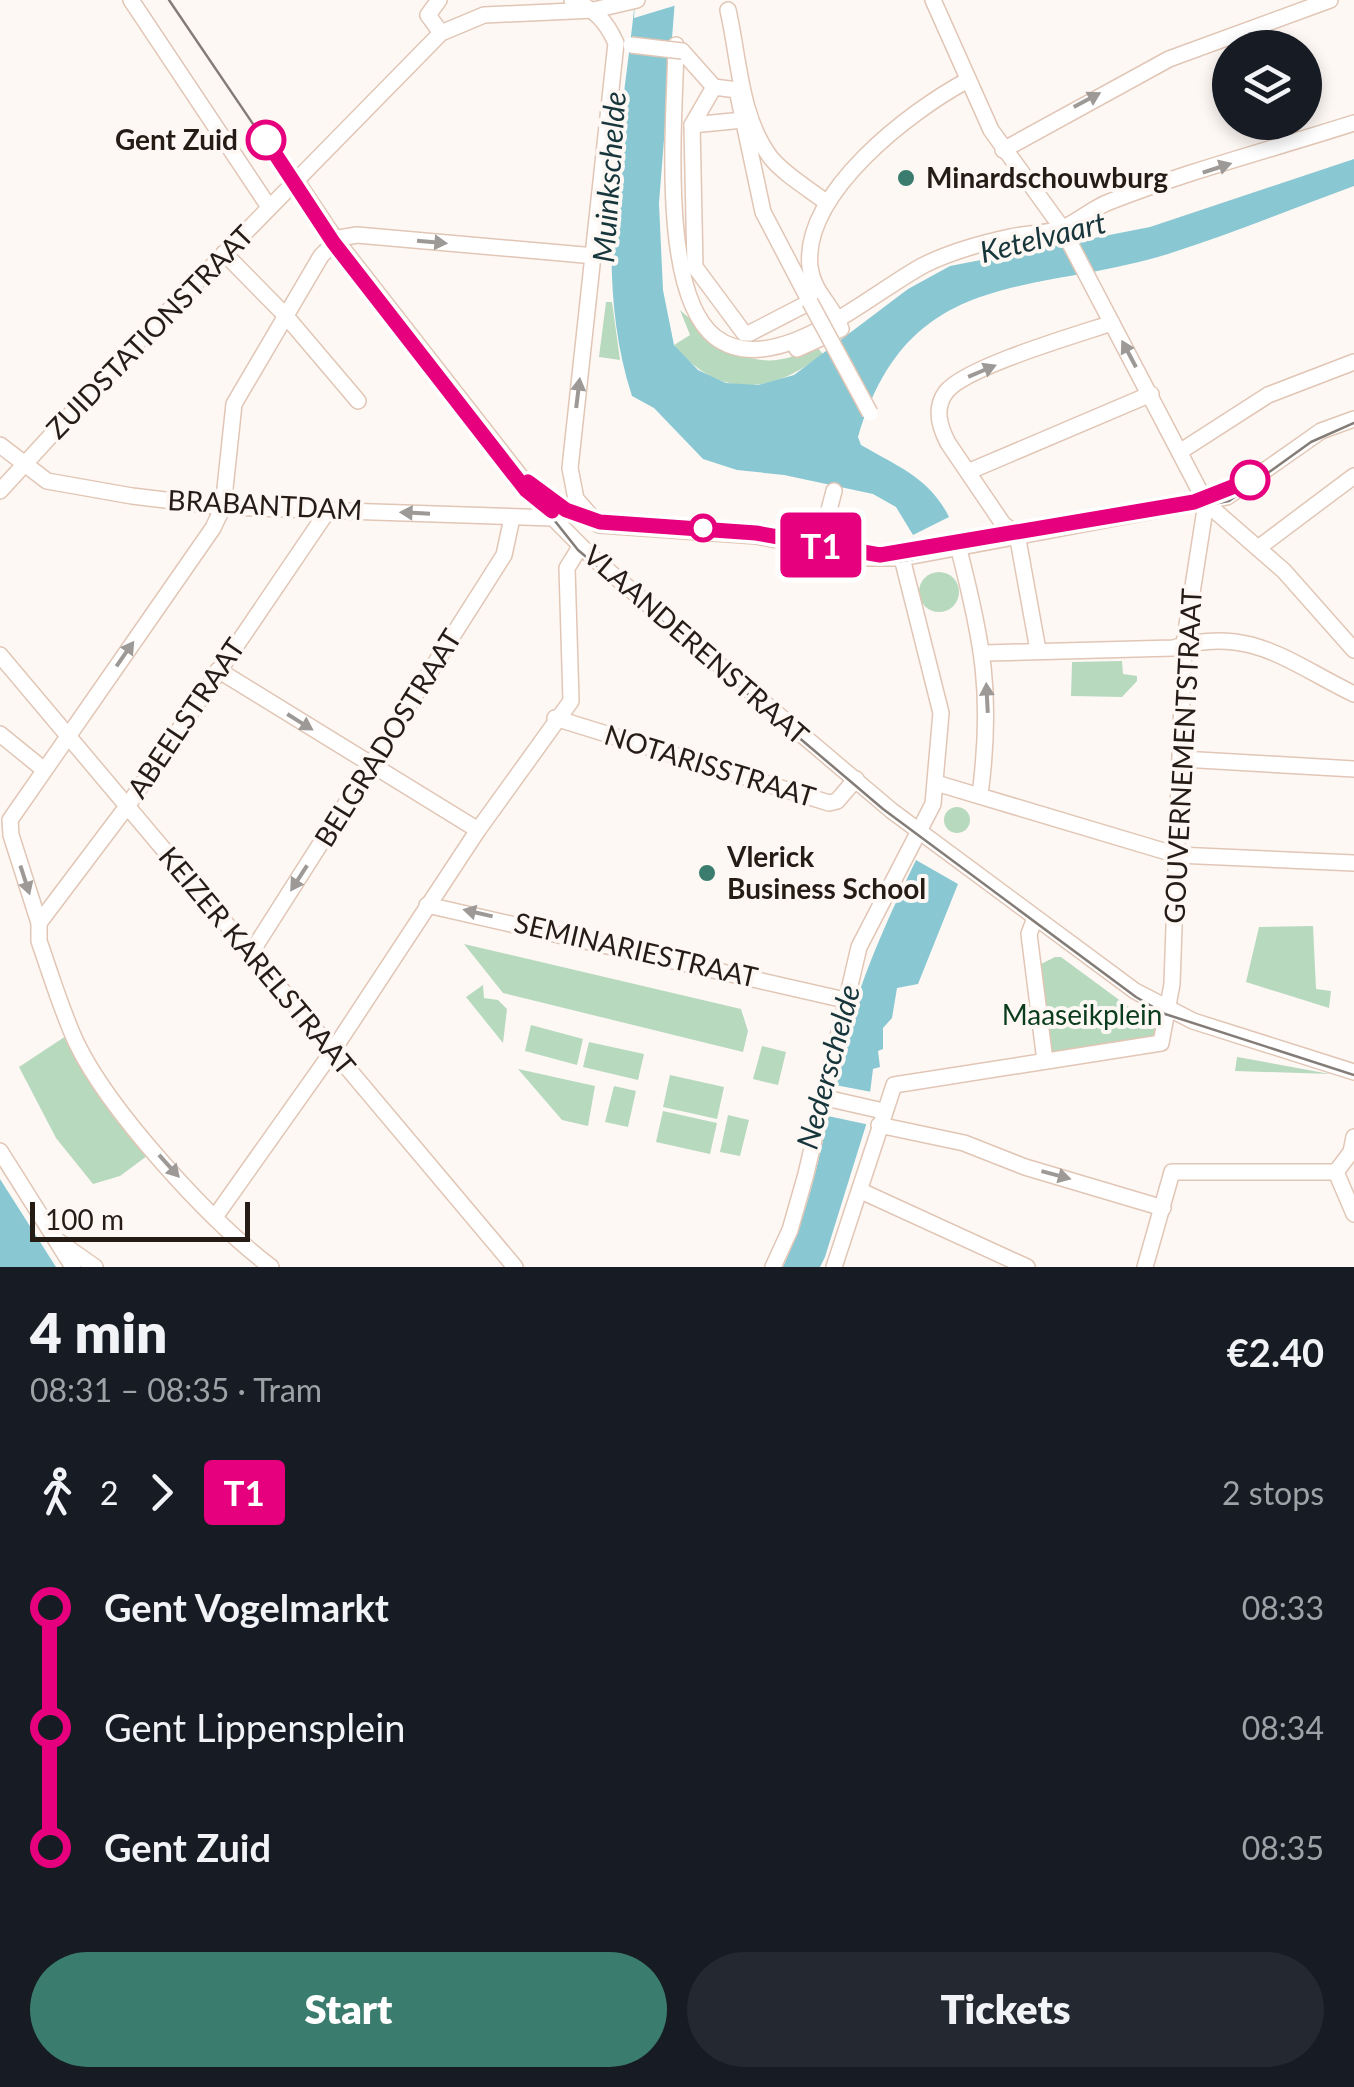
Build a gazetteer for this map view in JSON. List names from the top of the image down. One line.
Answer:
{"streets":{"street":["ZUIDSTATIONSTRAAT","BRABANTDAM","VLAANDERENSTRAAT","ABEELSTRAAT","BELGRADOSTRAAT","GOUVERNEMENTSTRAAT","NOTARISSTRAAT","SEMINARIESTRAAT","KEIZER KARELSTRAAT"]},"crossings":[["ZUIDSTATIONSTRAAT","BRABANTDAM"],["ZUIDSTATIONSTRAAT","VLAANDERENSTRAAT"],["BRABANTDAM","VLAANDERENSTRAAT"],["BRABANTDAM","ABEELSTRAAT"],["BRABANTDAM","BELGRADOSTRAAT"],["VLAANDERENSTRAAT","GOUVERNEMENTSTRAAT"],["VLAANDERENSTRAAT","NOTARISSTRAAT"],["ABEELSTRAAT","KEIZER KARELSTRAAT"],["BELGRADOSTRAAT","KEIZER KARELSTRAAT"]],"one_way":["SEMINARIESTRAAT"],"water":["Muinkschelde","Ketelvaart","Nederschelde"],"parks":["Maaseikplein"],"places":["Gent Zuid","Minardschouwburg","Vlerick Business School"],"lines":["tram line T1"],"scale_bar":"100 m","page":{"on_map":"T1","scale":"100 m","heading":["4 min","08:31 – 08:35 · Tram","€2.40"],"legs":["2","T1","2 stops"],"list":[{"name":"Gent Vogelmarkt","value":"08:33"},{"name":"Gent Lippensplein","value":"08:34"},{"name":"Gent Zuid","value":"08:35"}],"buttons":["Start","Tickets"]}}
